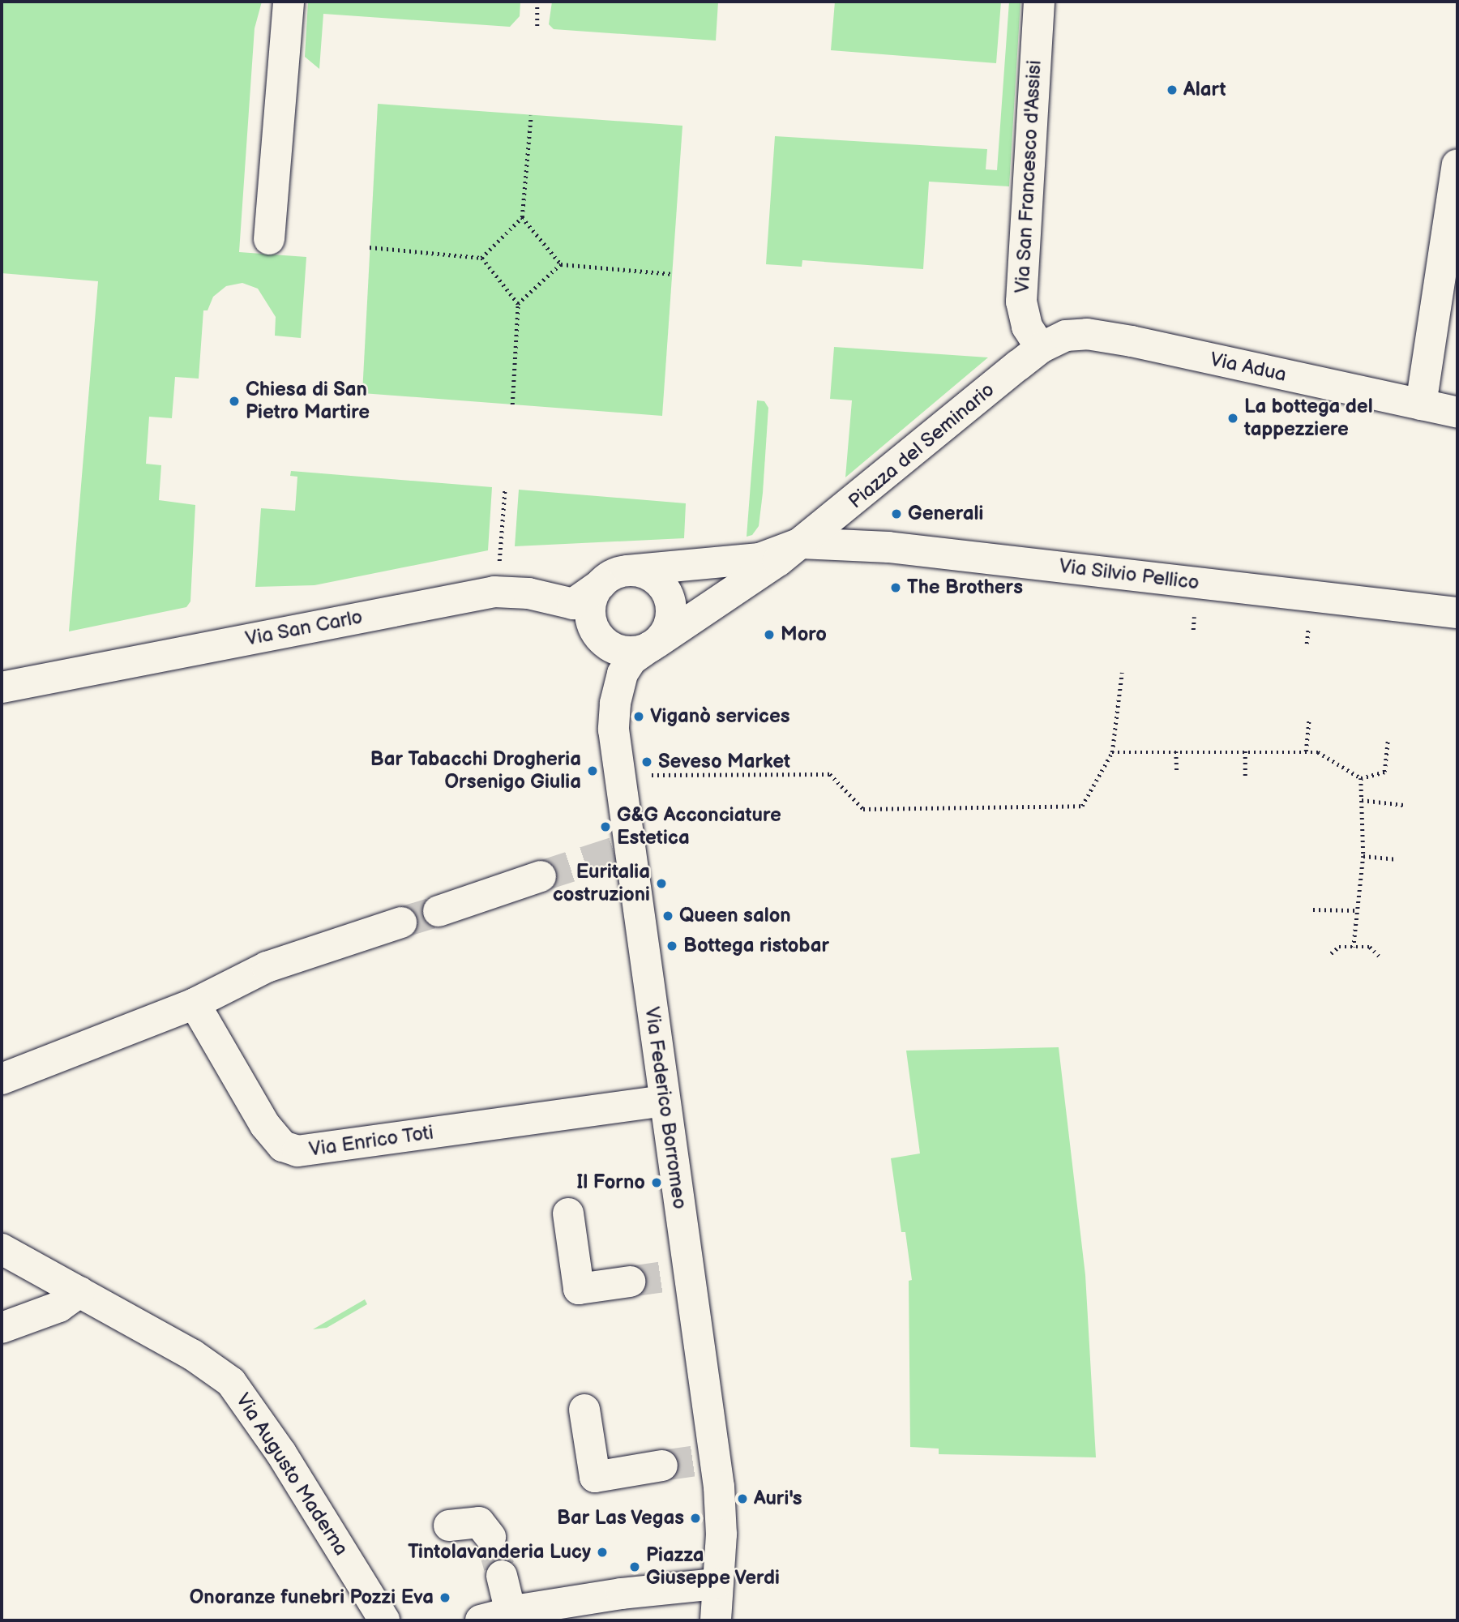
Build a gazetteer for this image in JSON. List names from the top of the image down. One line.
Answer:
{"streets":{"street":["Via San Francesco d'Assisi","Via Adua","Piazza del Seminario","Via Silvio Pellico","Via San Carlo","Via Federico Borromeo","Via Enrico Toti","Via Augusto Maderna"]},"crossings":[["Via San Francesco d'Assisi","Via Adua"],["Via San Francesco d'Assisi","Piazza del Seminario"],["Via Adua","Piazza del Seminario"],["Piazza del Seminario","Via Silvio Pellico"],["Piazza del Seminario","Via San Carlo"],["Piazza del Seminario","Via Federico Borromeo"],["Via Federico Borromeo","Via Enrico Toti"]],"places":["Alart","Chiesa di San Pietro Martire","La bottega del tappezziere","Generali","The Brothers","Moro","Viganò services","Seveso Market","Bar Tabacchi Drogheria Orsenigo Giulia","G&G Acconciature Estetica","Euritalia costruzioni","Queen salon","Bottega ristobar","Il Forno","Auri's","Bar Las Vegas","Tintolavanderia Lucy","Piazza Giuseppe Verdi","Onoranze funebri Pozzi Eva"]}
